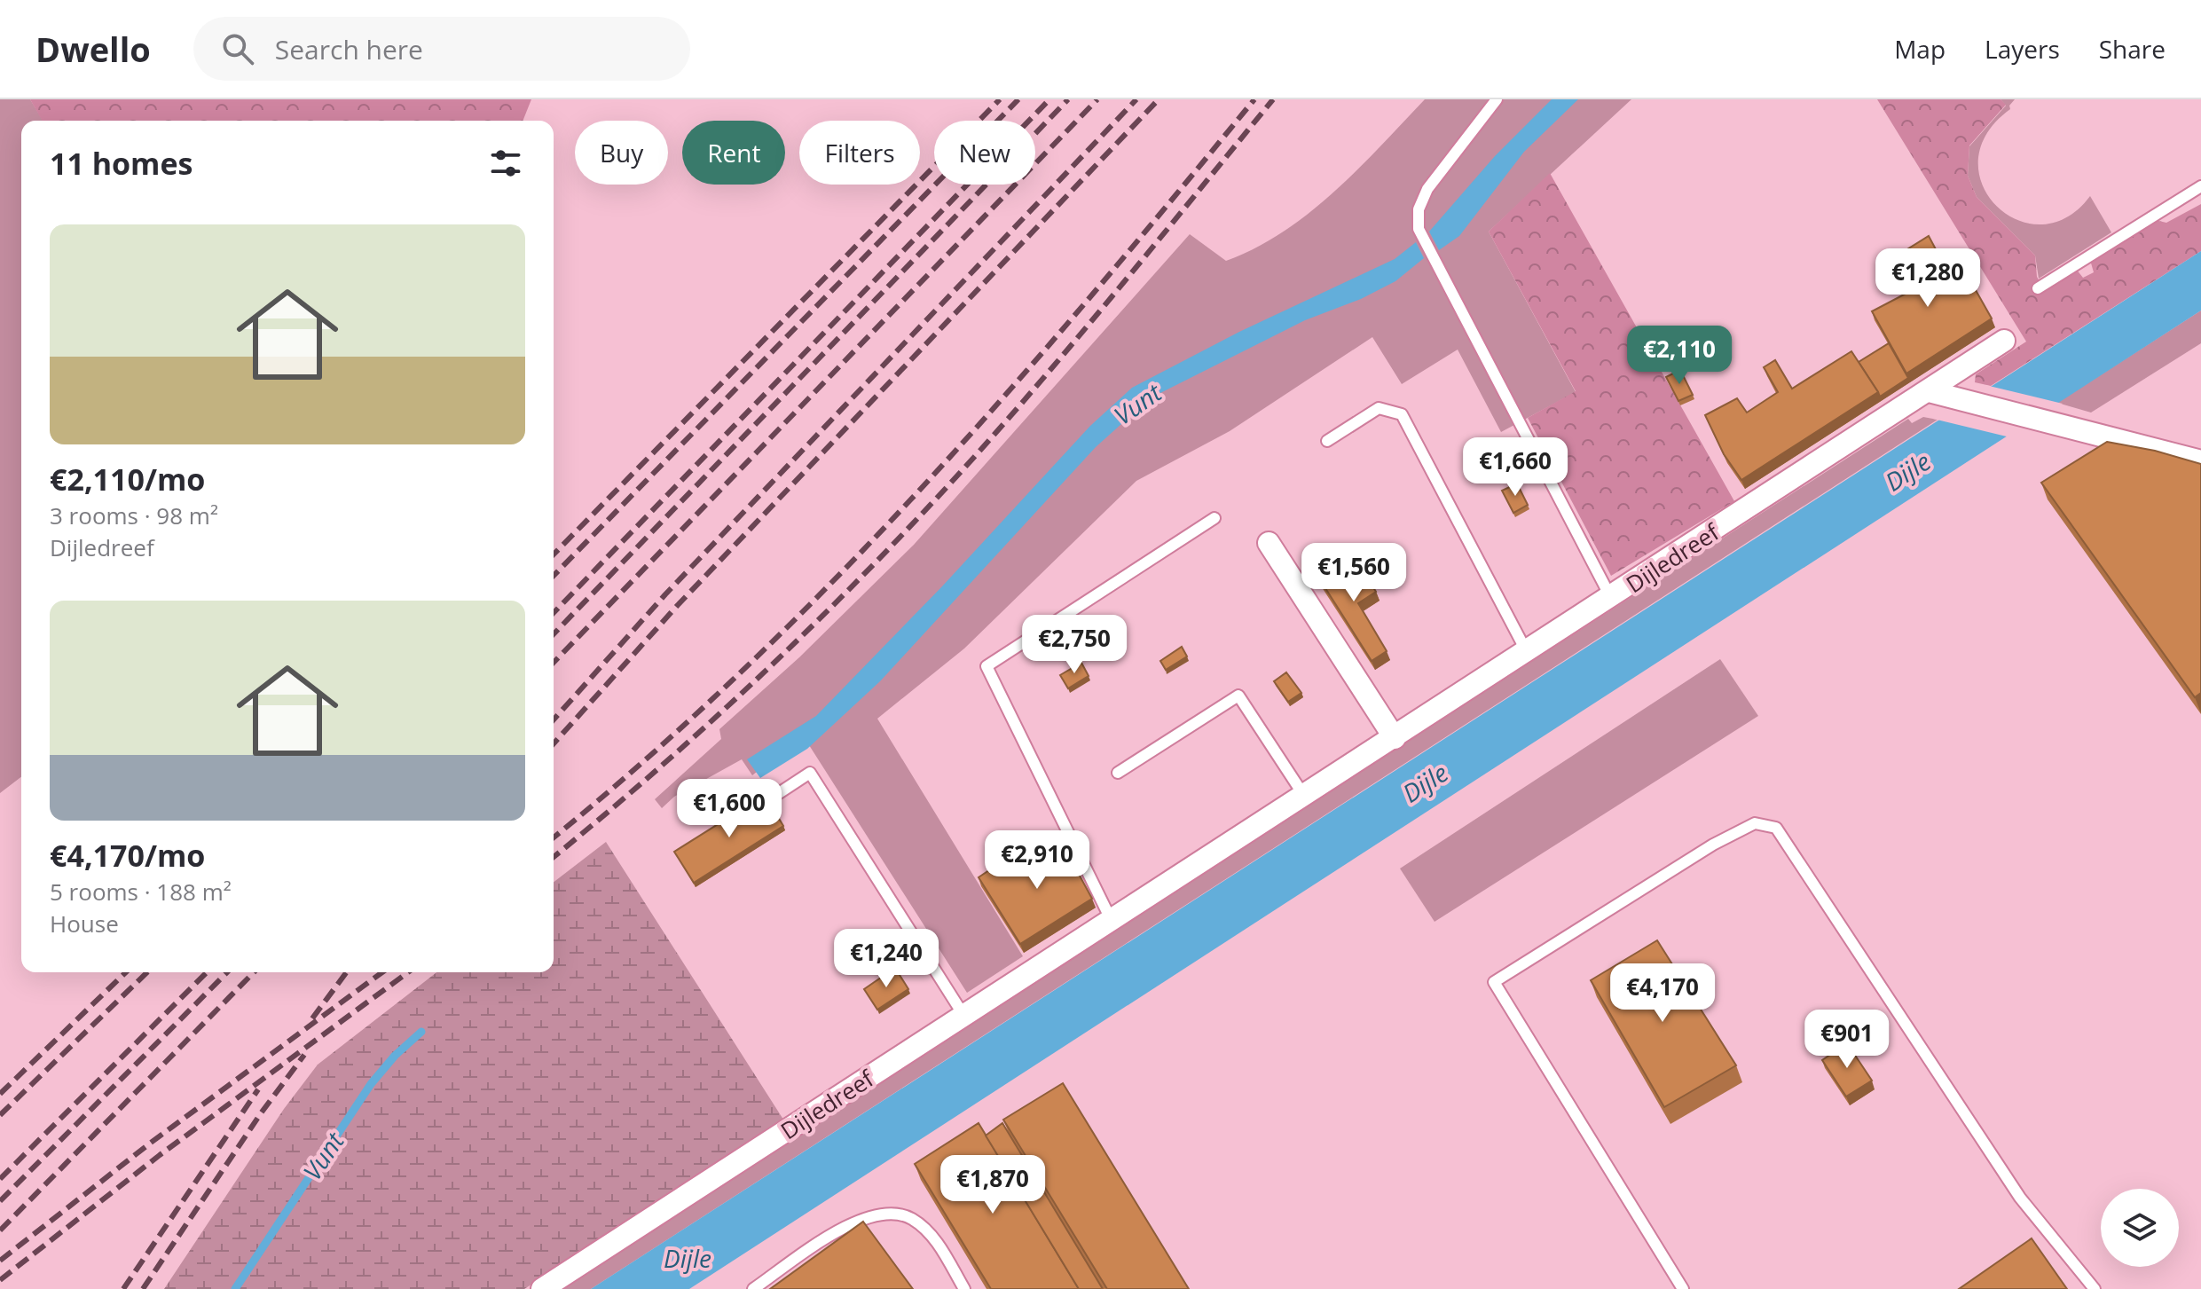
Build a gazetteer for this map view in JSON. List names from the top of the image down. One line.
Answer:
{"streets":{"street":["Dijledreef"]},"water":["Vunt","Dijle"],"page":{"header":"Dwello","search":"Search here","nav":["Map","Layers","Share"],"chip":["Buy","Rent","Filters","New"],"heading":"11 homes","list":[{"name":"€2,110/mo","note":"3 rooms · 98 m² · Dijledreef"},{"name":"€4,170/mo","note":"5 rooms · 188 m² · House"}],"price":["€1,280","€2,110","€1,660","€1,560","€2,750","€1,600","€2,910","€1,240","€4,170","€901","€1,870"]}}
